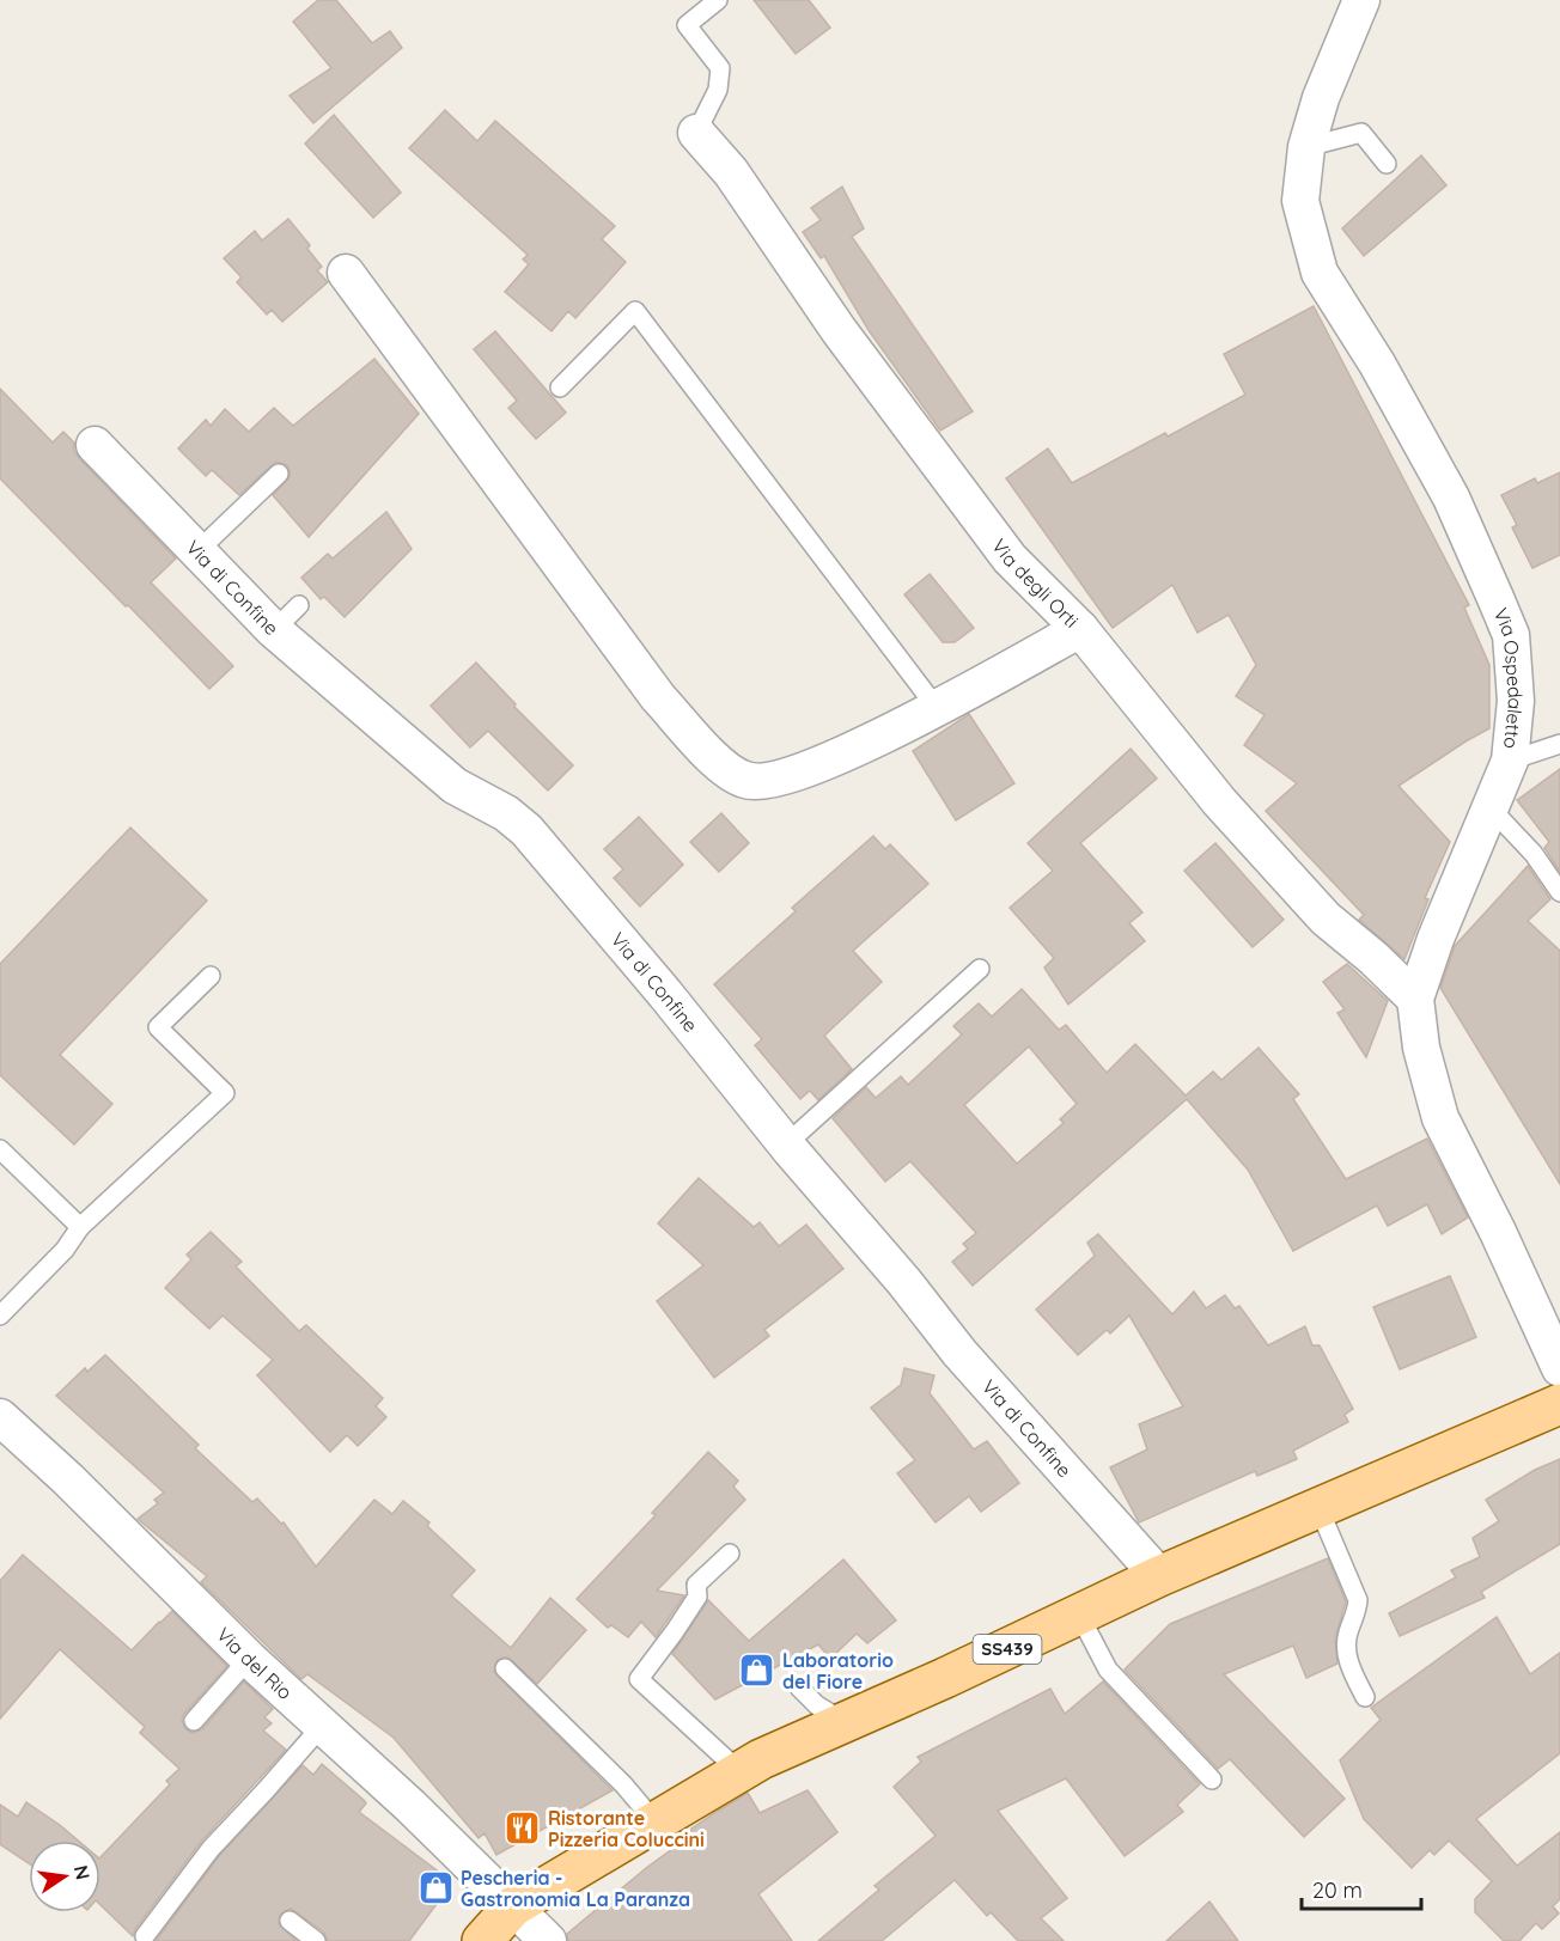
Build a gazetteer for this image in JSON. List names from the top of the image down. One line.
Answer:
{"streets":{"main road":["SS439"],"street":["Via degli Orti","Via di Confine","Via Ospedaletto","Via del Rio"]},"crossings":[["Via degli Orti","Via Ospedaletto"],["Via di Confine","SS439"],["SS439","Via del Rio"]],"places":{"shop":["Laboratorio del Fiore","Pescheria - Gastronomia La Paranza"],"restaurant":["Ristorante Pizzeria Coluccini"]},"scale_bar":"20 m","north":"right"}
